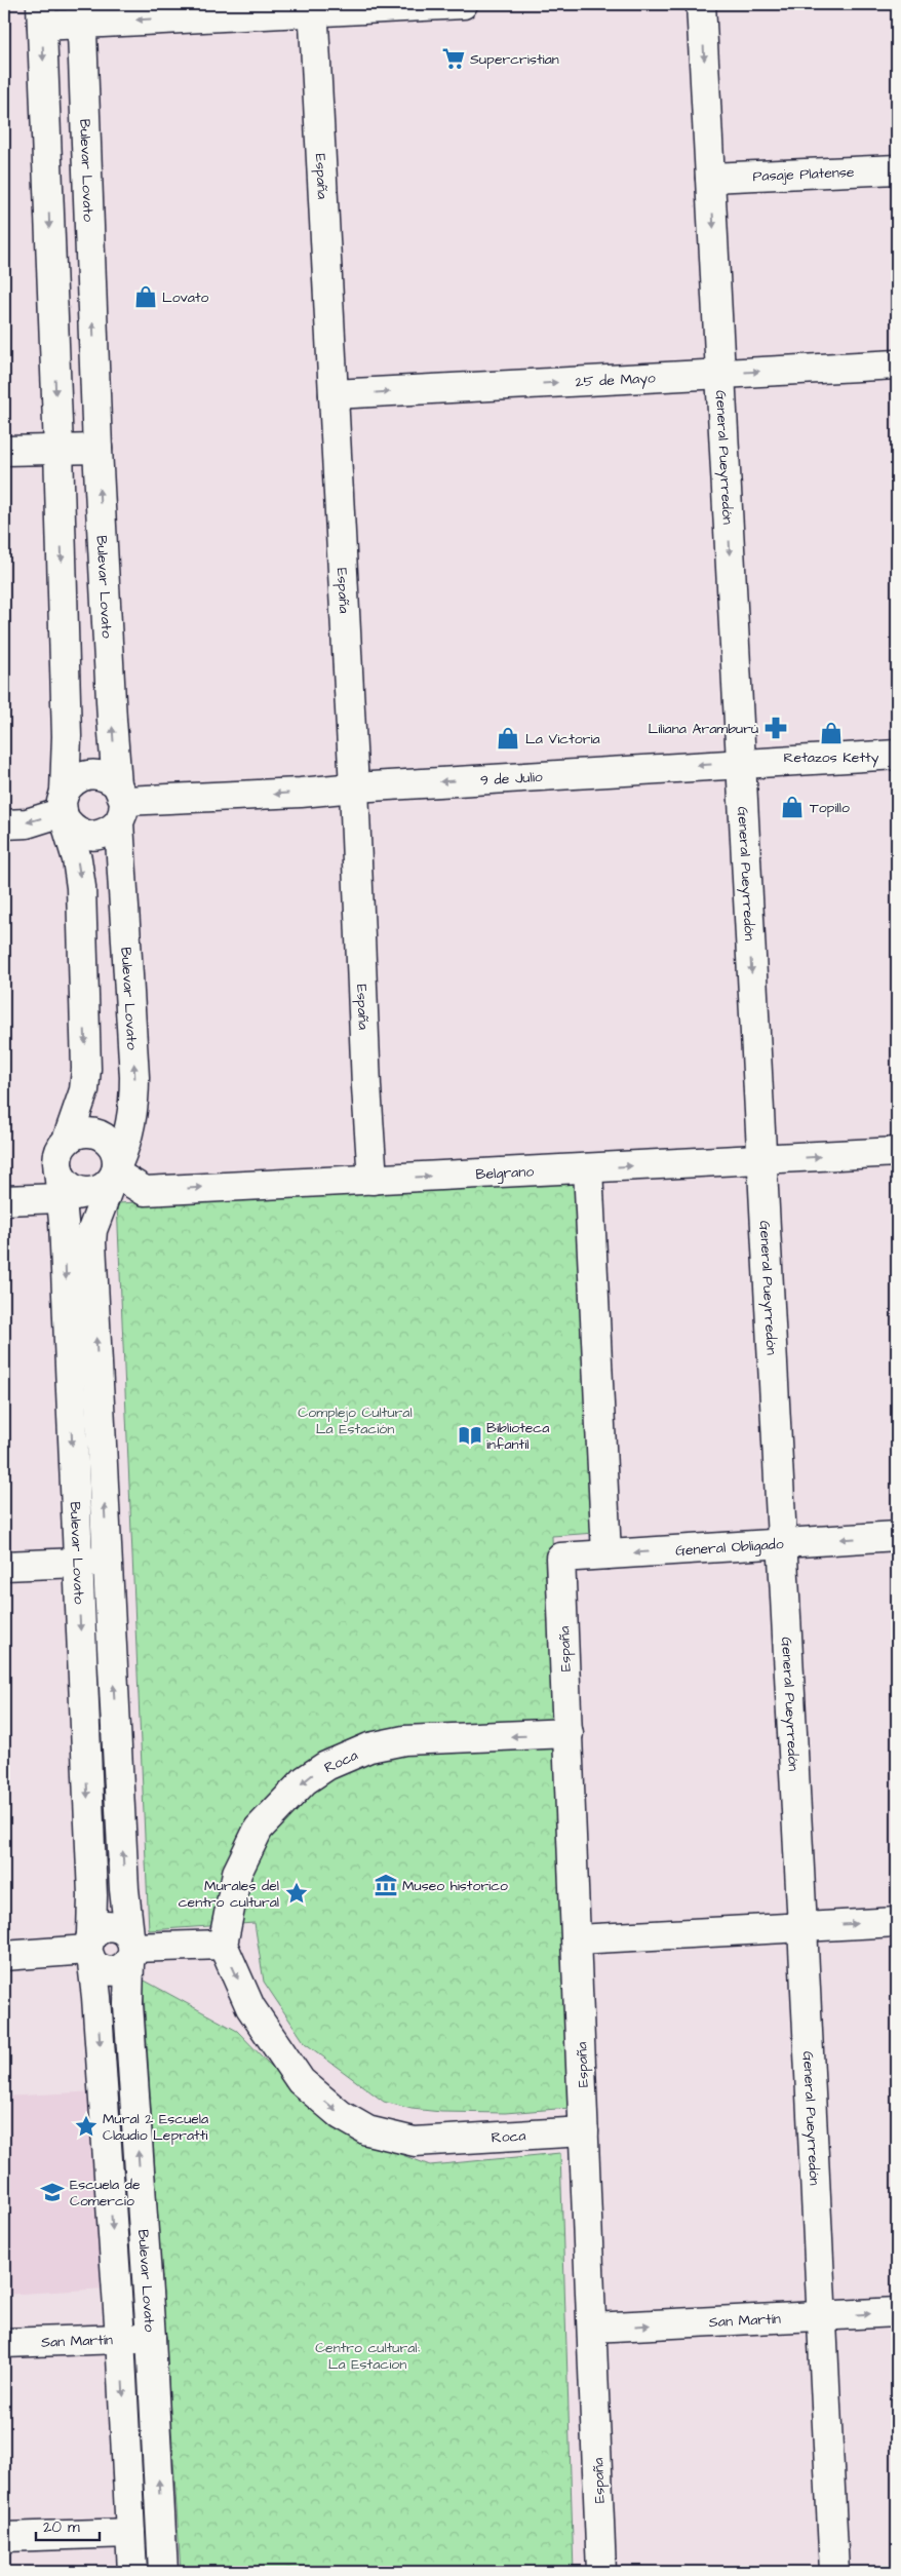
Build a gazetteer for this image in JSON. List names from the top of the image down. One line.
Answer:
{"streets":{"street":["Bulevar Lovato","Pasaje Platense","España","25 de Mayo","General Pueyrredón","9 de Julio","Belgrano","General Obligado","Roca","San Martín"]},"crossings":[["Bulevar Lovato","9 de Julio"],["Bulevar Lovato","Belgrano"],["Bulevar Lovato","San Martín"],["Pasaje Platense","General Pueyrredón"],["España","25 de Mayo"],["España","9 de Julio"],["España","Belgrano"],["España","General Obligado"],["España","Roca"],["España","San Martín"],["25 de Mayo","General Pueyrredón"],["General Pueyrredón","9 de Julio"],["General Pueyrredón","Belgrano"],["General Pueyrredón","General Obligado"],["General Pueyrredón","San Martín"]],"one_way":["25 de Mayo","General Pueyrredón","9 de Julio","Belgrano","General Obligado","San Martín"],"parks":["Complejo Cultural La Estación","Centro cultural: La Estacion"],"places":{"supermarket":["Supercristian"],"shop":["Lovato","Retazos Ketty","La Victoria","Topillo"],"pharmacy":["Liliana Aramburú"],"library":["Biblioteca infantil"],"museum":["Museo historico"],"place":["Murales del centro cultural","Mural 2 Escuela Claudio Lepratti"],"school or university":["Escuela de Comercio"]},"scale_bar":"20 m"}
